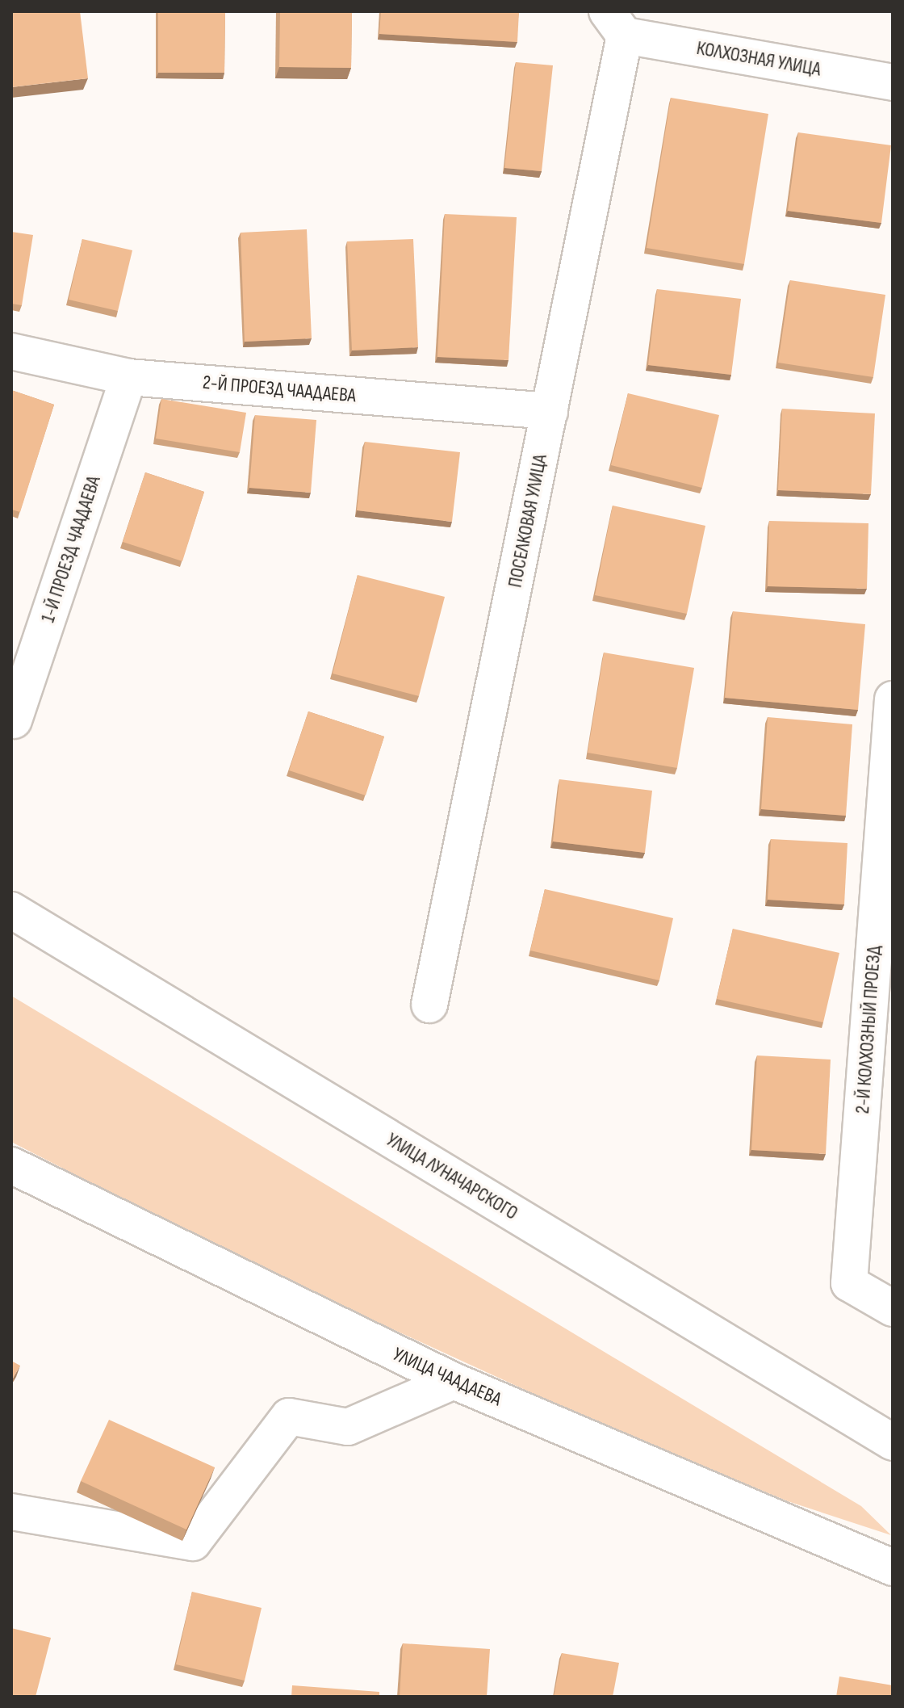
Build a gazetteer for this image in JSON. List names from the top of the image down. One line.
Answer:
{"streets":{"street":["КОЛХОЗНАЯ УЛИЦА","2-Й ПРОЕЗД ЧААДАЕВА","ПОСЕЛКОВАЯ УЛИЦА","1-Й ПРОЕЗД ЧААДАЕВА","2-Й КОЛХОЗНЫЙ ПРОЕЗД","УЛИЦА ЛУНАЧАРСКОГО","УЛИЦА ЧААДАЕВА"]},"crossings":[["КОЛХОЗНАЯ УЛИЦА","ПОСЕЛКОВАЯ УЛИЦА"],["2-Й ПРОЕЗД ЧААДАЕВА","ПОСЕЛКОВАЯ УЛИЦА"],["2-Й ПРОЕЗД ЧААДАЕВА","1-Й ПРОЕЗД ЧААДАЕВА"]]}
